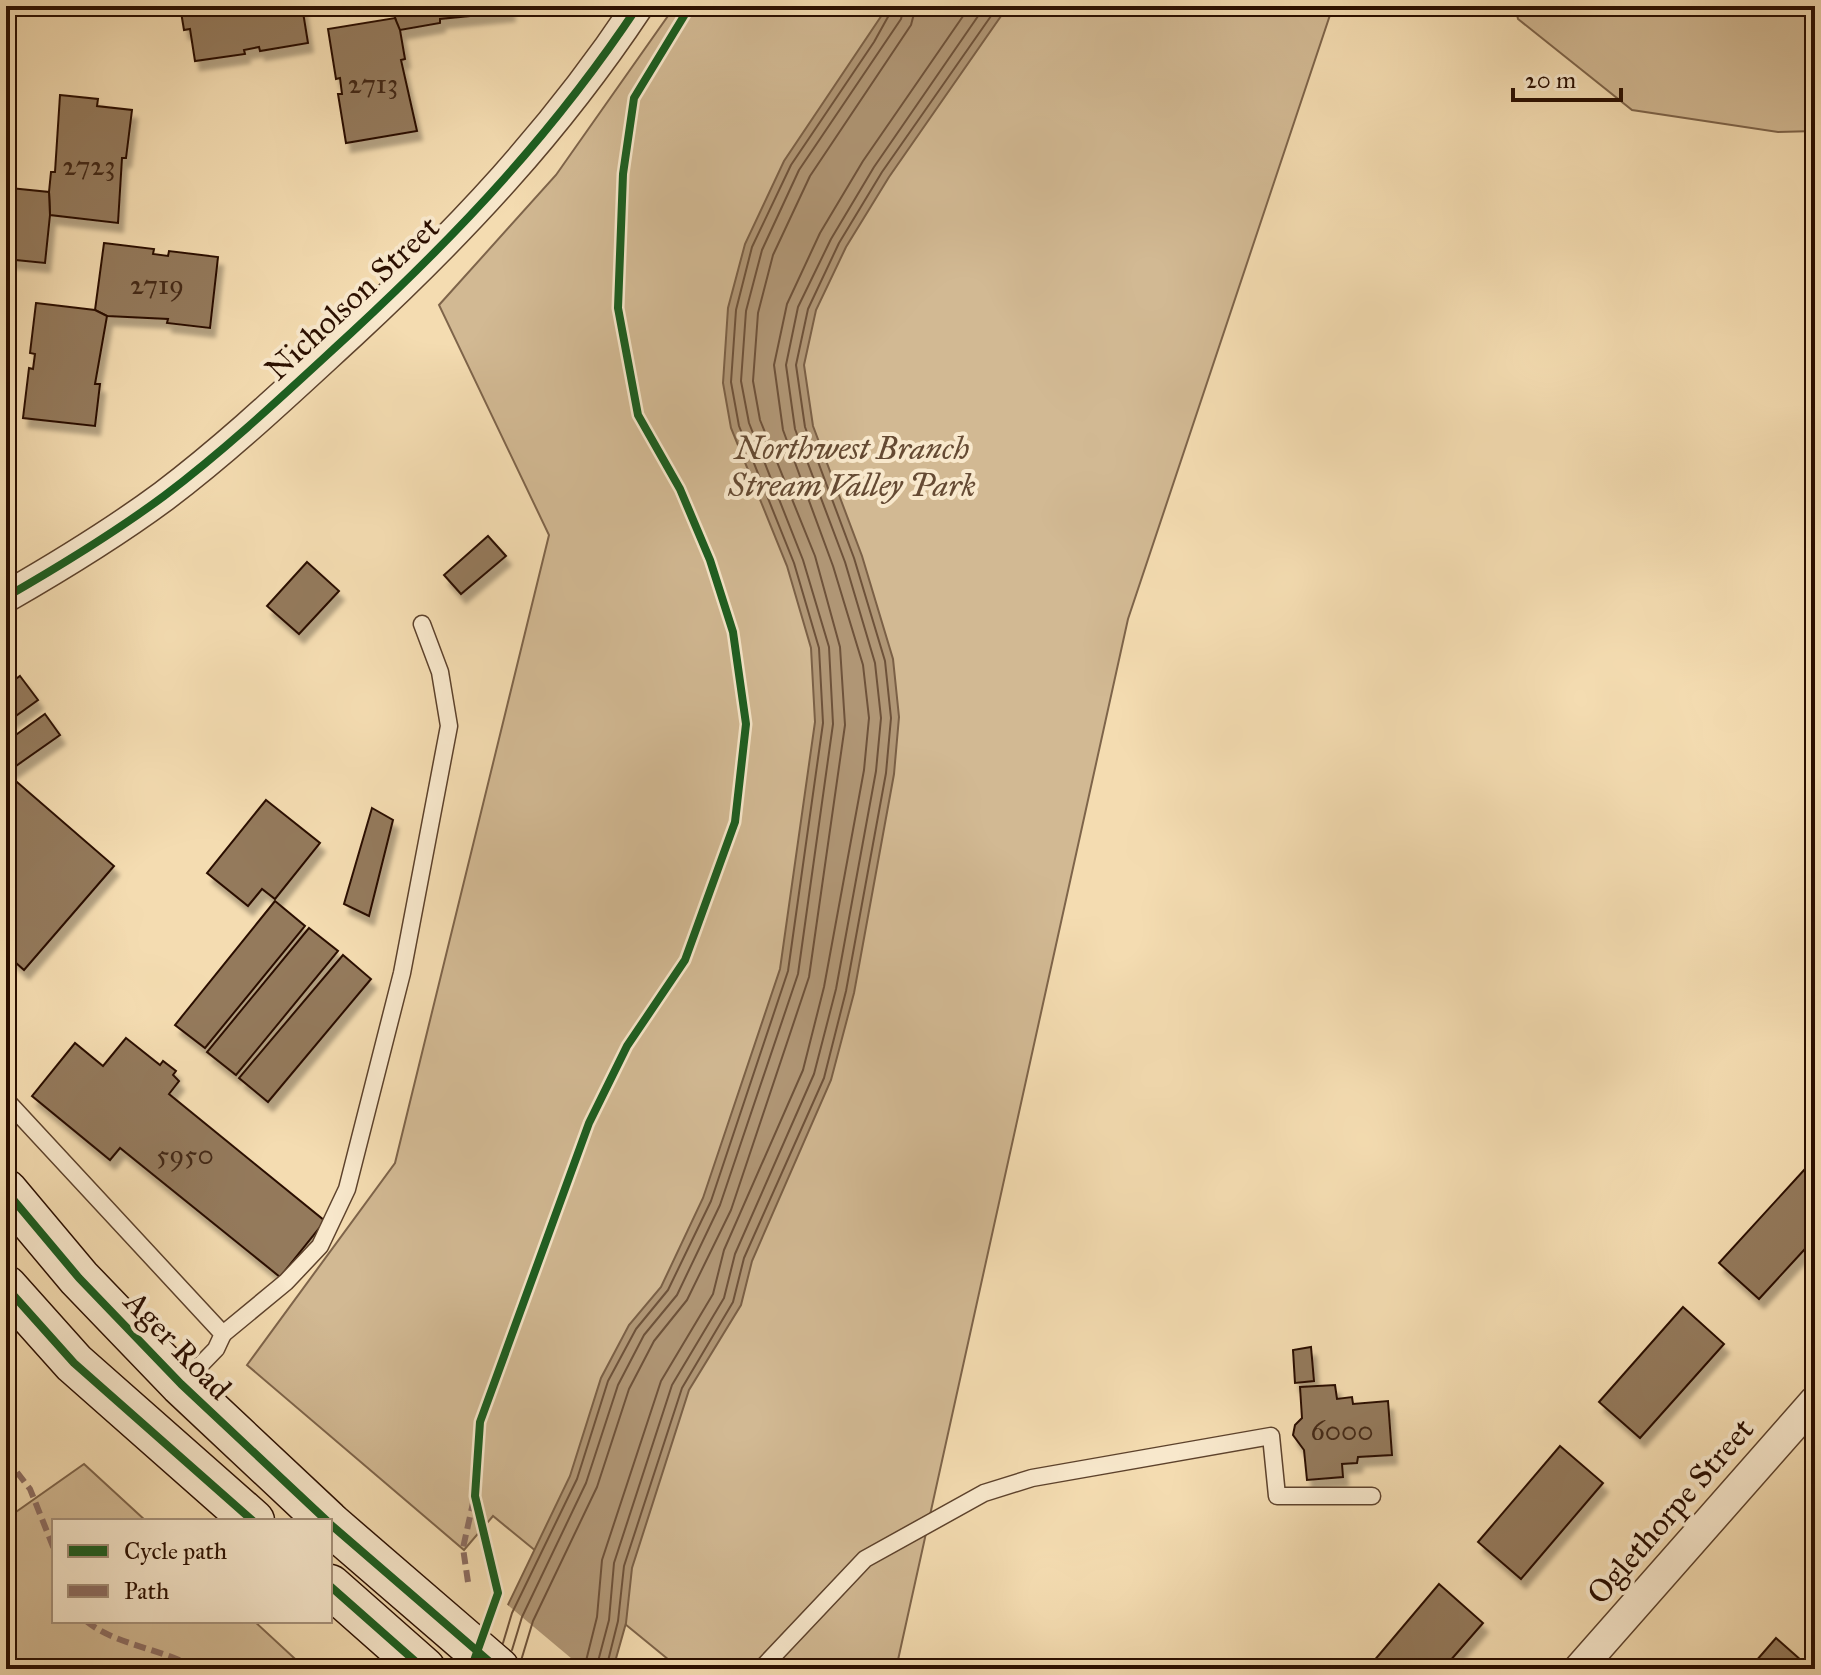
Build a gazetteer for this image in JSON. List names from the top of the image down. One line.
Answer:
{"streets":{"main road":["Ager Road"],"street":["Nicholson Street","Oglethorpe Street"]},"parks":["Northwest Branch Stream Valley Park"],"house_numbers":["2713","2723","2719","5950","6000"],"legend":["Cycle path","Path"],"scale_bar":"20 m"}
